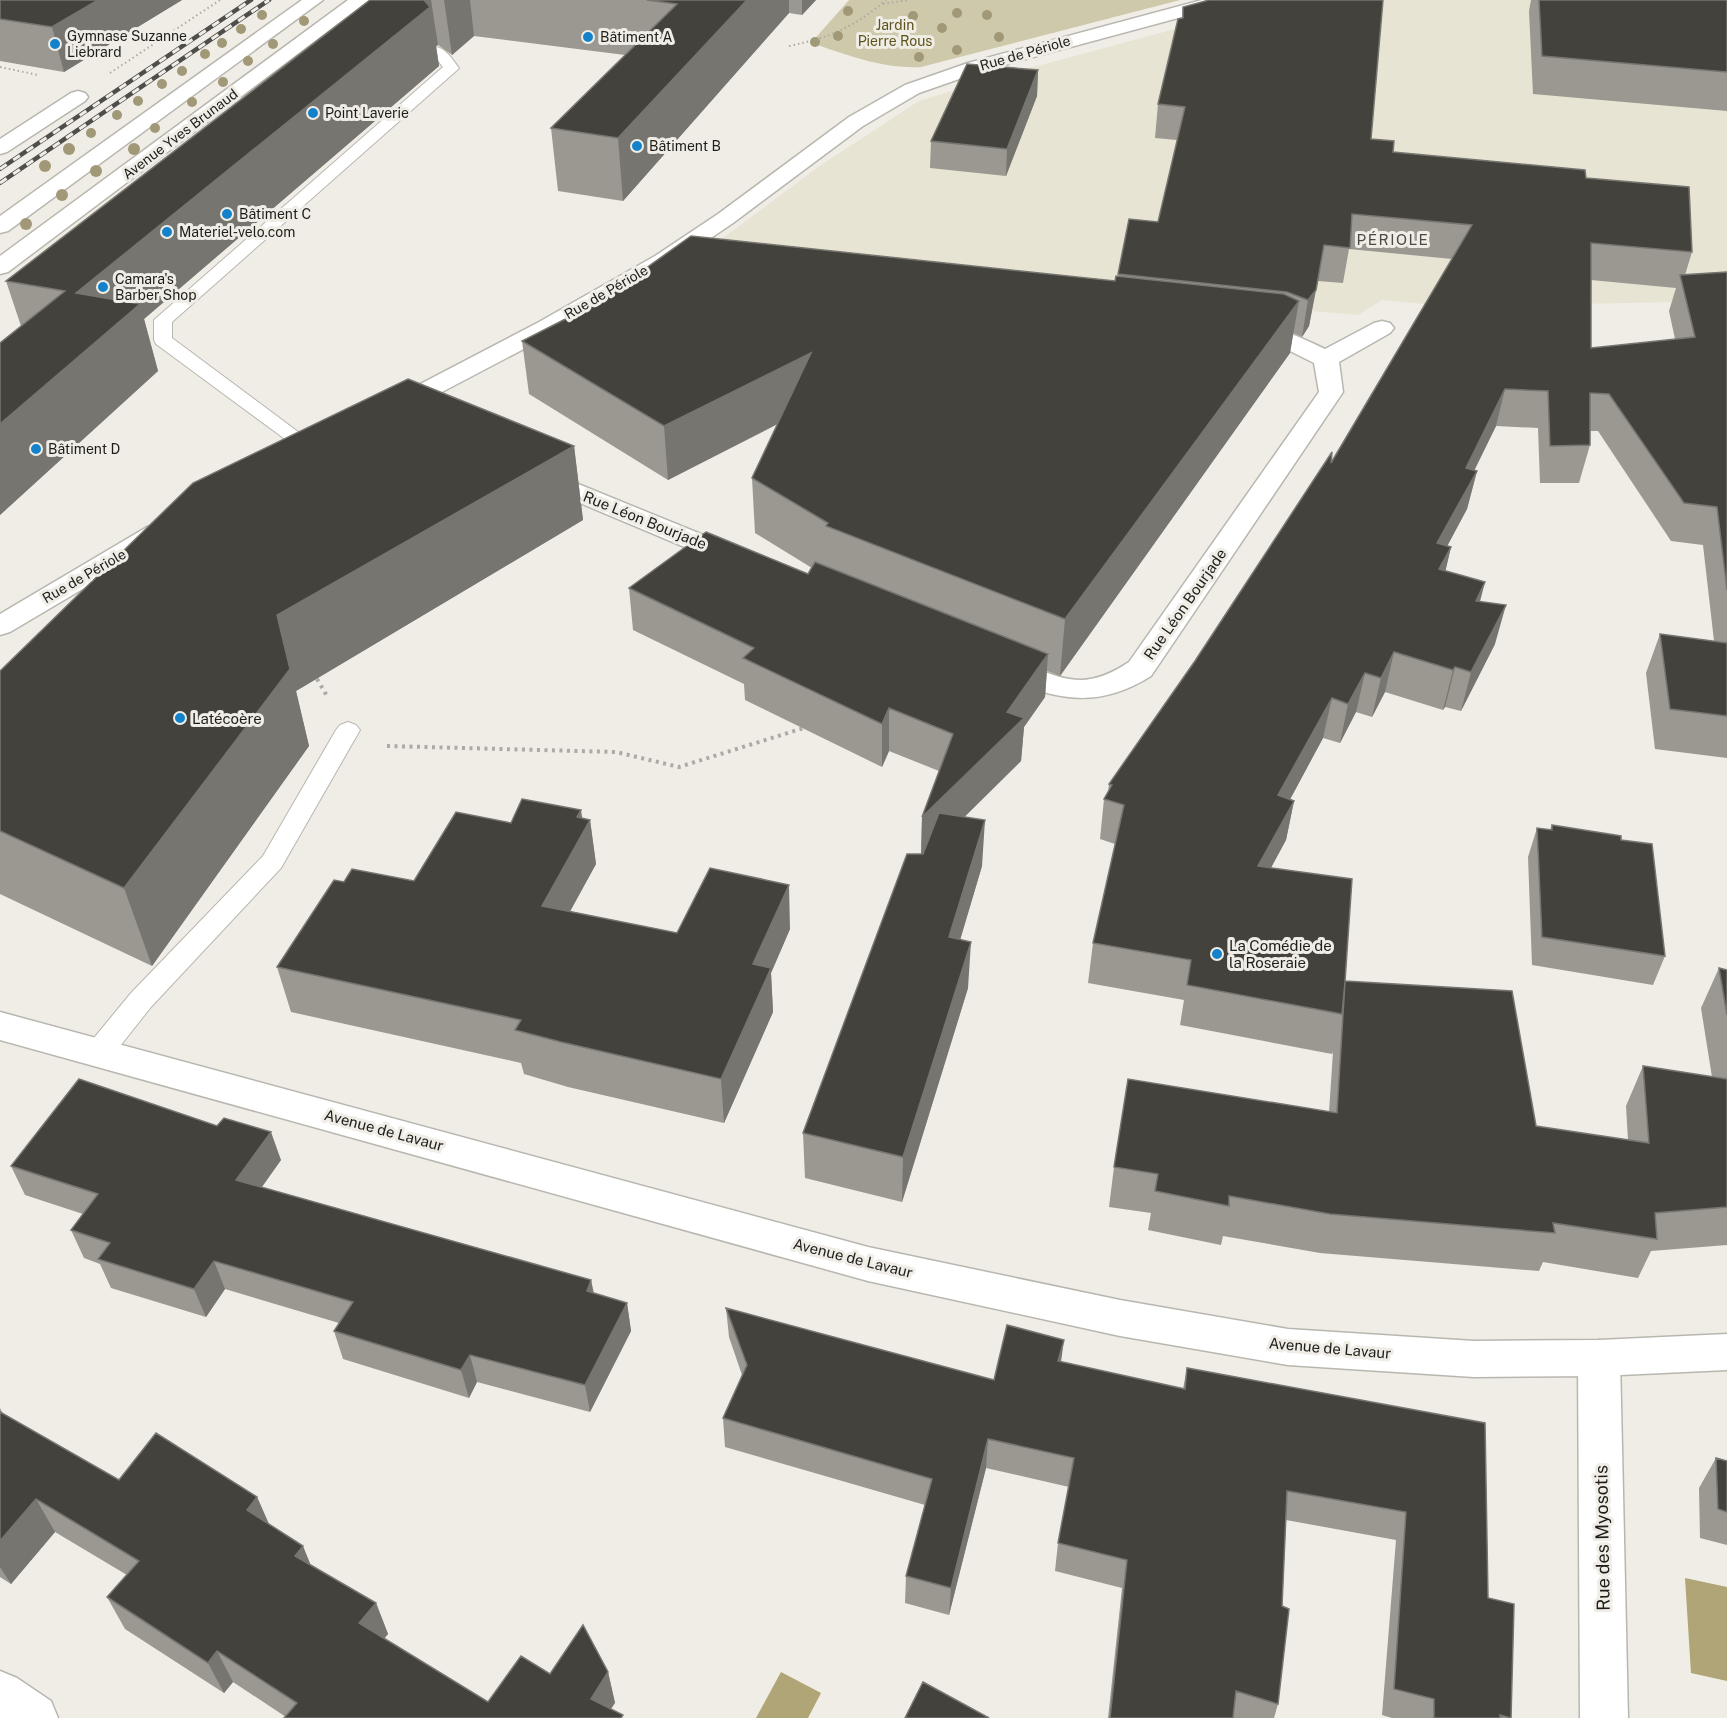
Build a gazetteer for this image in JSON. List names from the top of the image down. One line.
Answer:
{"streets":{"street":["Rue de Périole","Avenue Yves Brunaud","Rue Léon Bourjade","Avenue de Lavaur","Rue des Myosotis"]},"crossings":[["Avenue de Lavaur","Rue des Myosotis"]],"districts":["PÉRIOLE"],"parks":["Jardin Pierre Rous"],"places":["Bâtiment A","Gymnase Suzanne Liebrard","Point Laverie","Bâtiment B","Bâtiment C","Materiel-velo.com","Camara's Barber Shop","Bâtiment D","Latécoère","La Comédie de la Roseraie"]}
